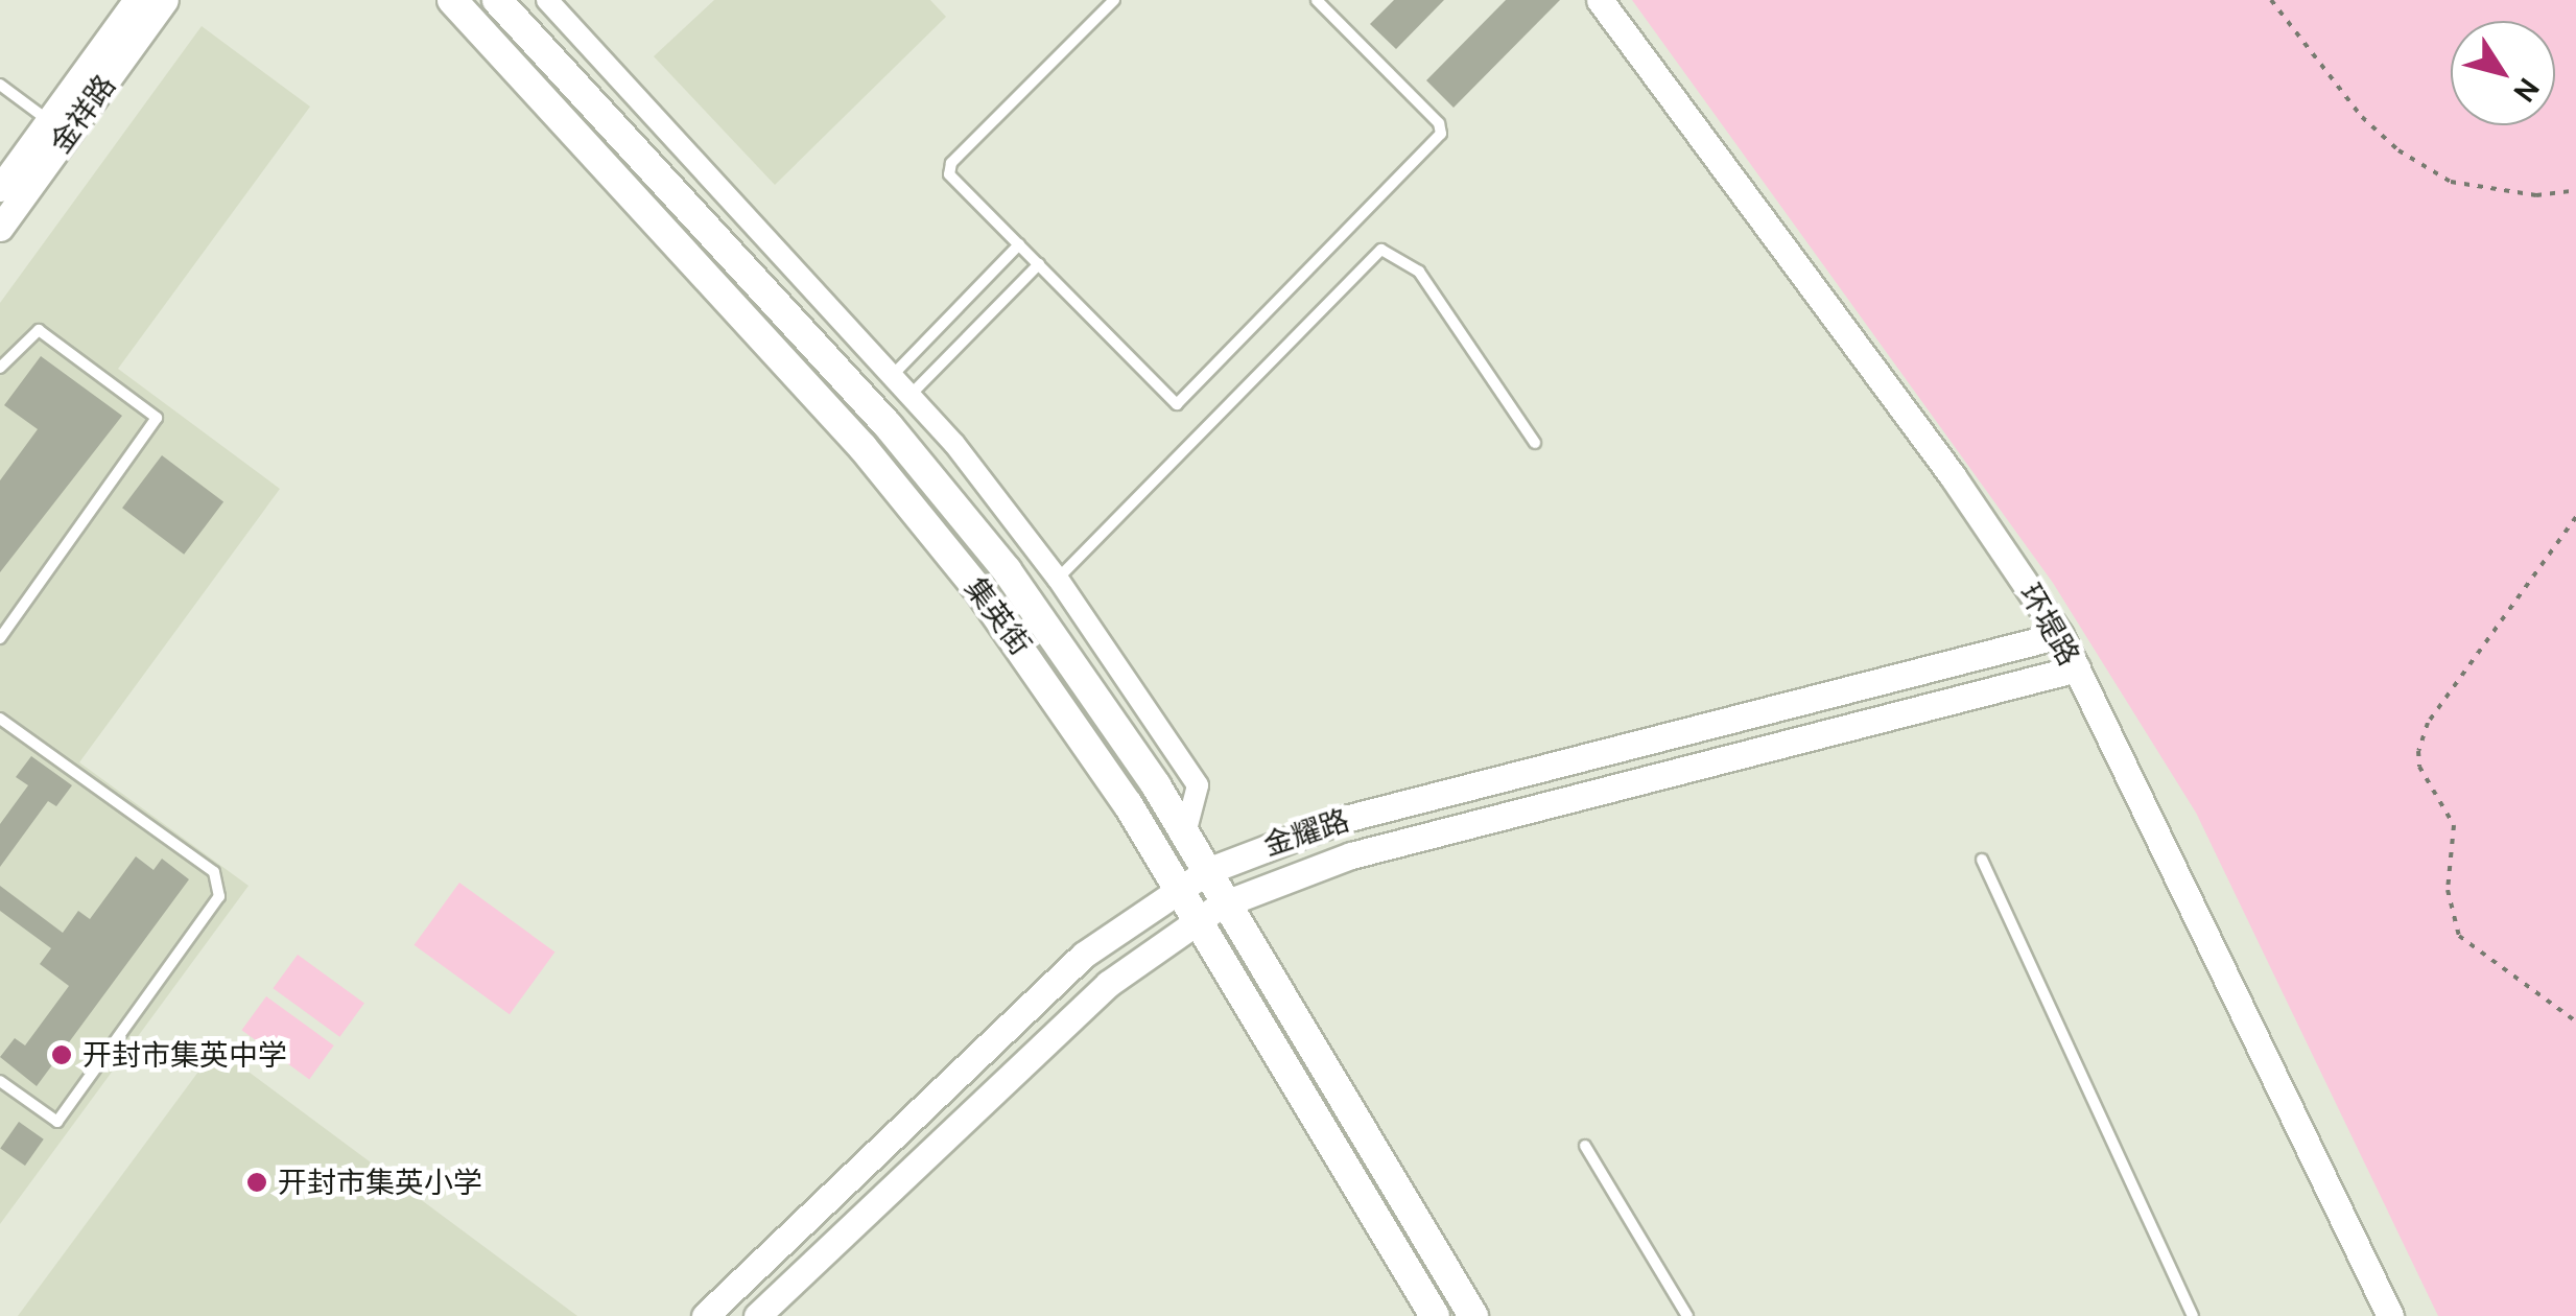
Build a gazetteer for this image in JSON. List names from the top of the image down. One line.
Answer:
{"streets":{"main road":["集英街"],"street":["金祥路","环堤路","金耀路"]},"crossings":[["集英街","金耀路"],["环堤路","金耀路"]],"places":["开封市集英中学","开封市集英小学"],"north":"bottom right"}
